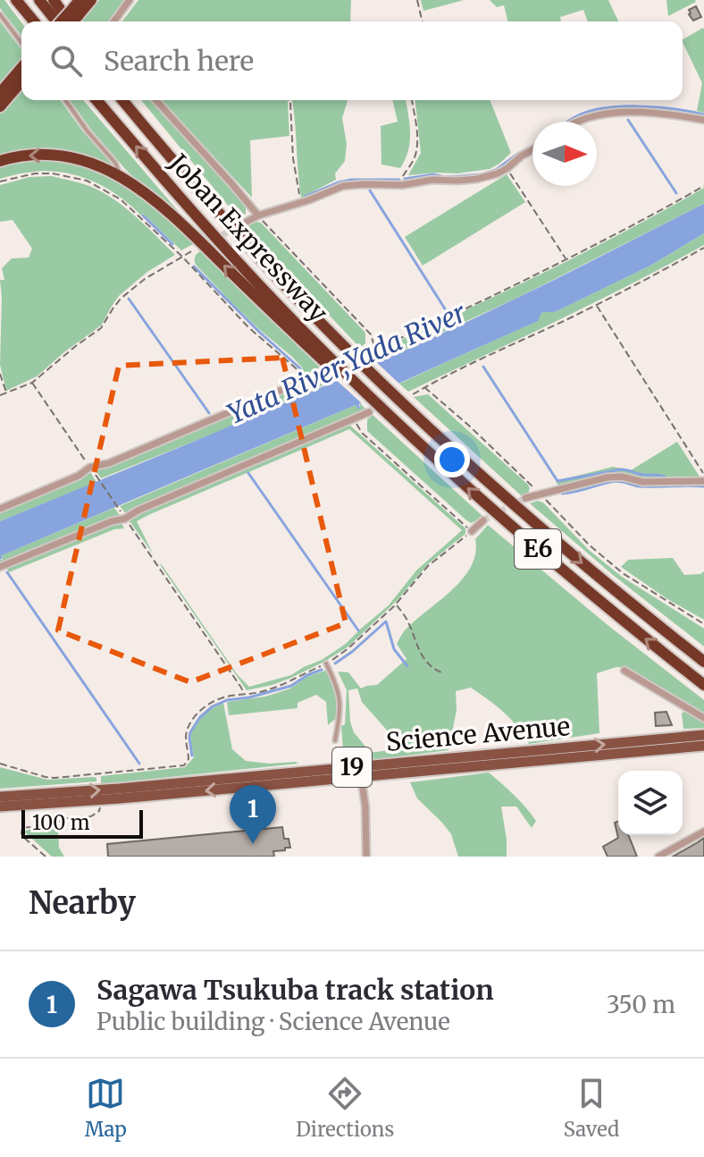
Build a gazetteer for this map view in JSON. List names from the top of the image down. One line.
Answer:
{"streets":{"highway":["Joban Expressway","E6"],"main road":["Science Avenue","19"]},"crossings":[["Joban Expressway","E6"]],"water":["Yata River;Yada River"],"scale_bar":"100 m","north":"right","page":{"search":"Search here","pins":"1","scale":"100 m","heading":"Nearby","list":[{"mark":"1","name":"Sagawa Tsukuba track station","note":"Public building · Science Avenue","value":"350 m"}],"nav":["Map","Directions","Saved"]}}
